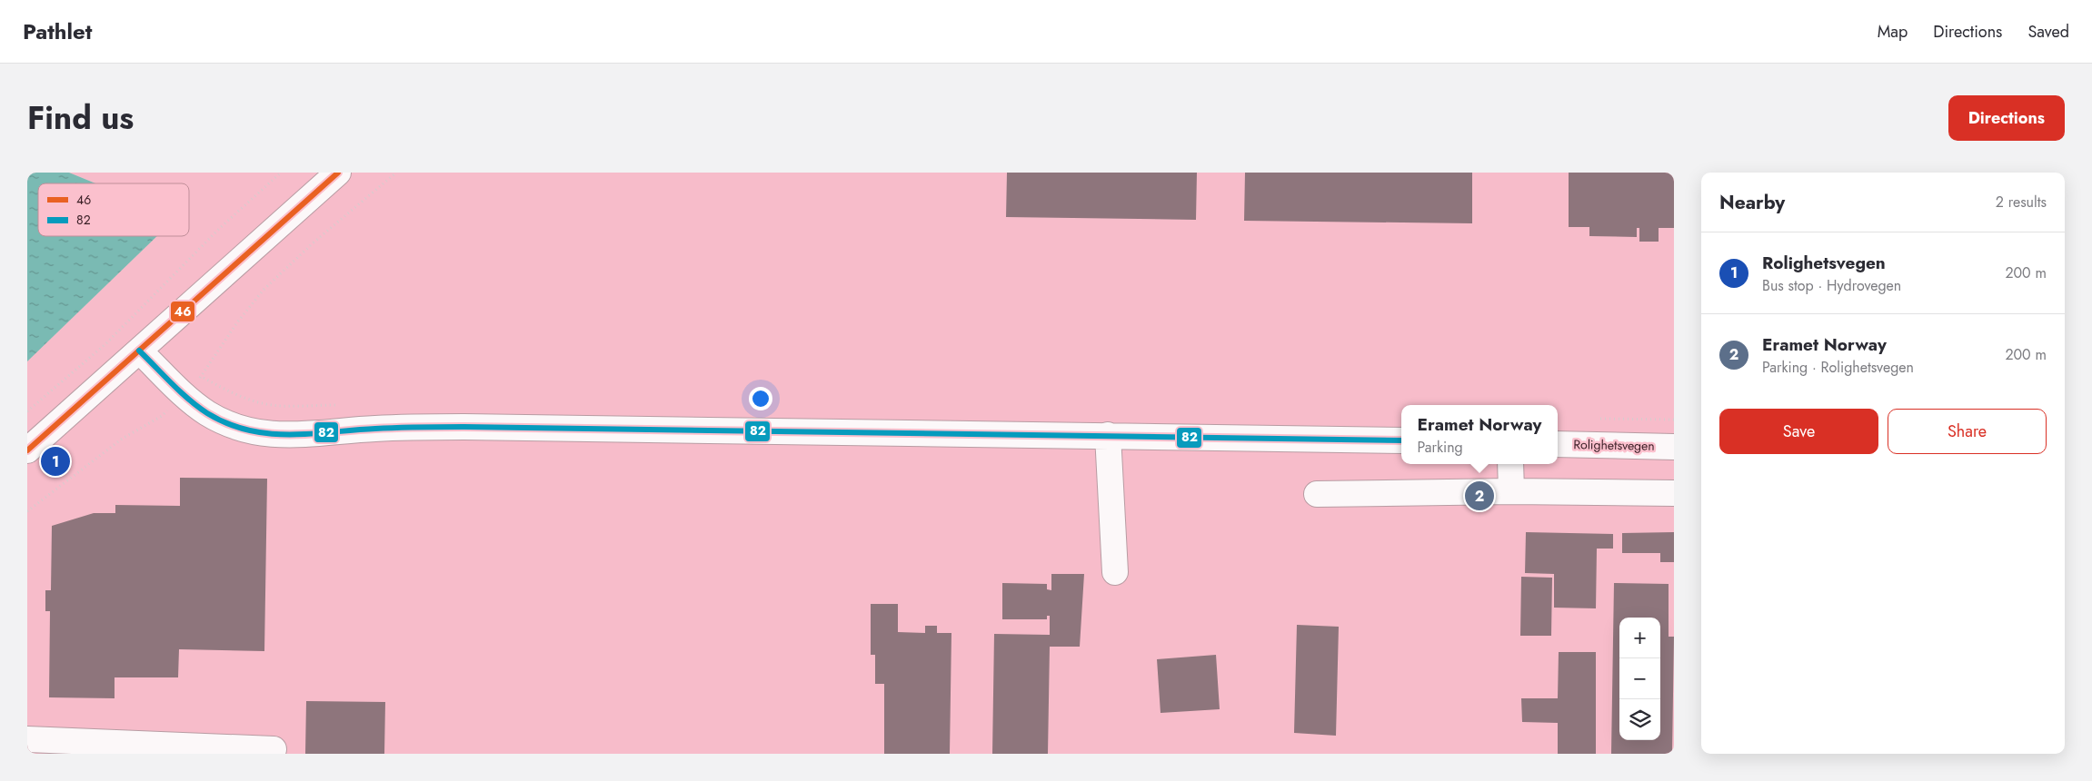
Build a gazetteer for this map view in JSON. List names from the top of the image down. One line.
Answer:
{"streets":{"street":["Rolighetsvegen"]},"lines":["transit line 46","transit line 82"],"legend":["46","82"],"page":{"header":"Pathlet","nav":["Map","Directions","Saved"],"title":"Find us","buttons":["Directions",["Save","Share"]],"heading":["Nearby","2 results"],"list":[{"mark":"1","name":"Rolighetsvegen","note":"Bus stop · Hydrovegen","value":"200 m"},{"mark":"2","name":"Eramet Norway","note":"Parking · Rolighetsvegen","value":"200 m"}],"popup":["Eramet Norway","Parking"],"pins":["1","2"],"map_buttons":["+","−"]}}
